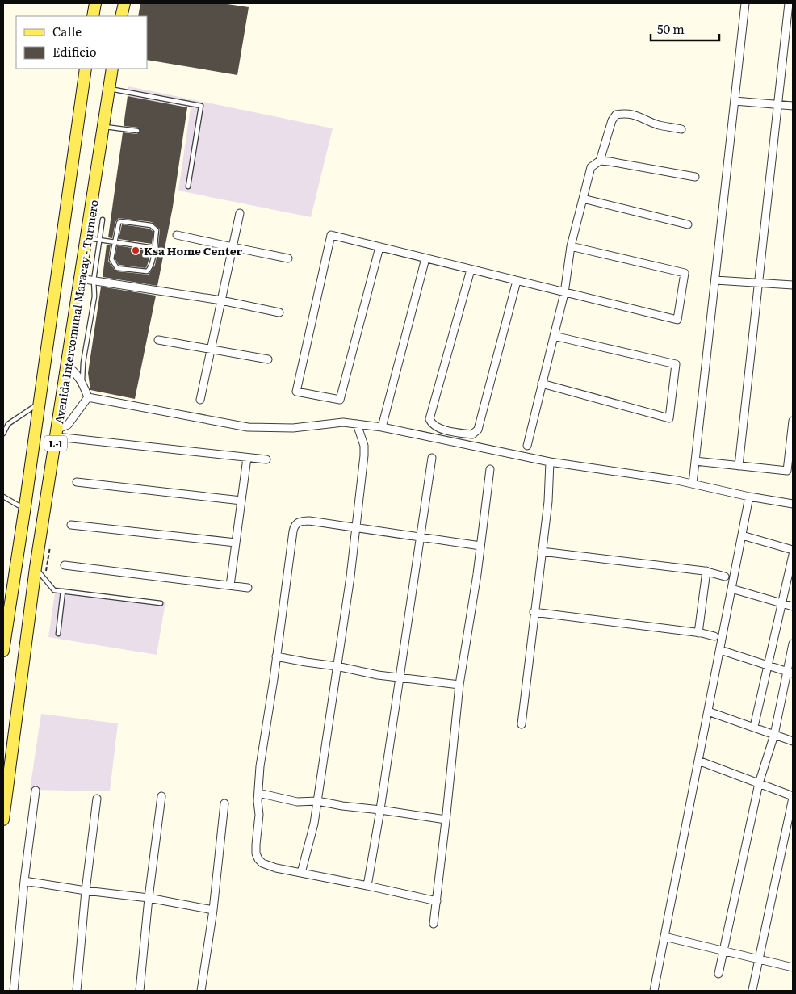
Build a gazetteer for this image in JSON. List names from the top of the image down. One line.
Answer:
{"streets":{"main road":["Avenida Intercomunal Maracay - Turmero","L-1"]},"places":["Ksa Home Center"],"legend":["Calle","Edificio"],"scale_bar":"50 m"}
